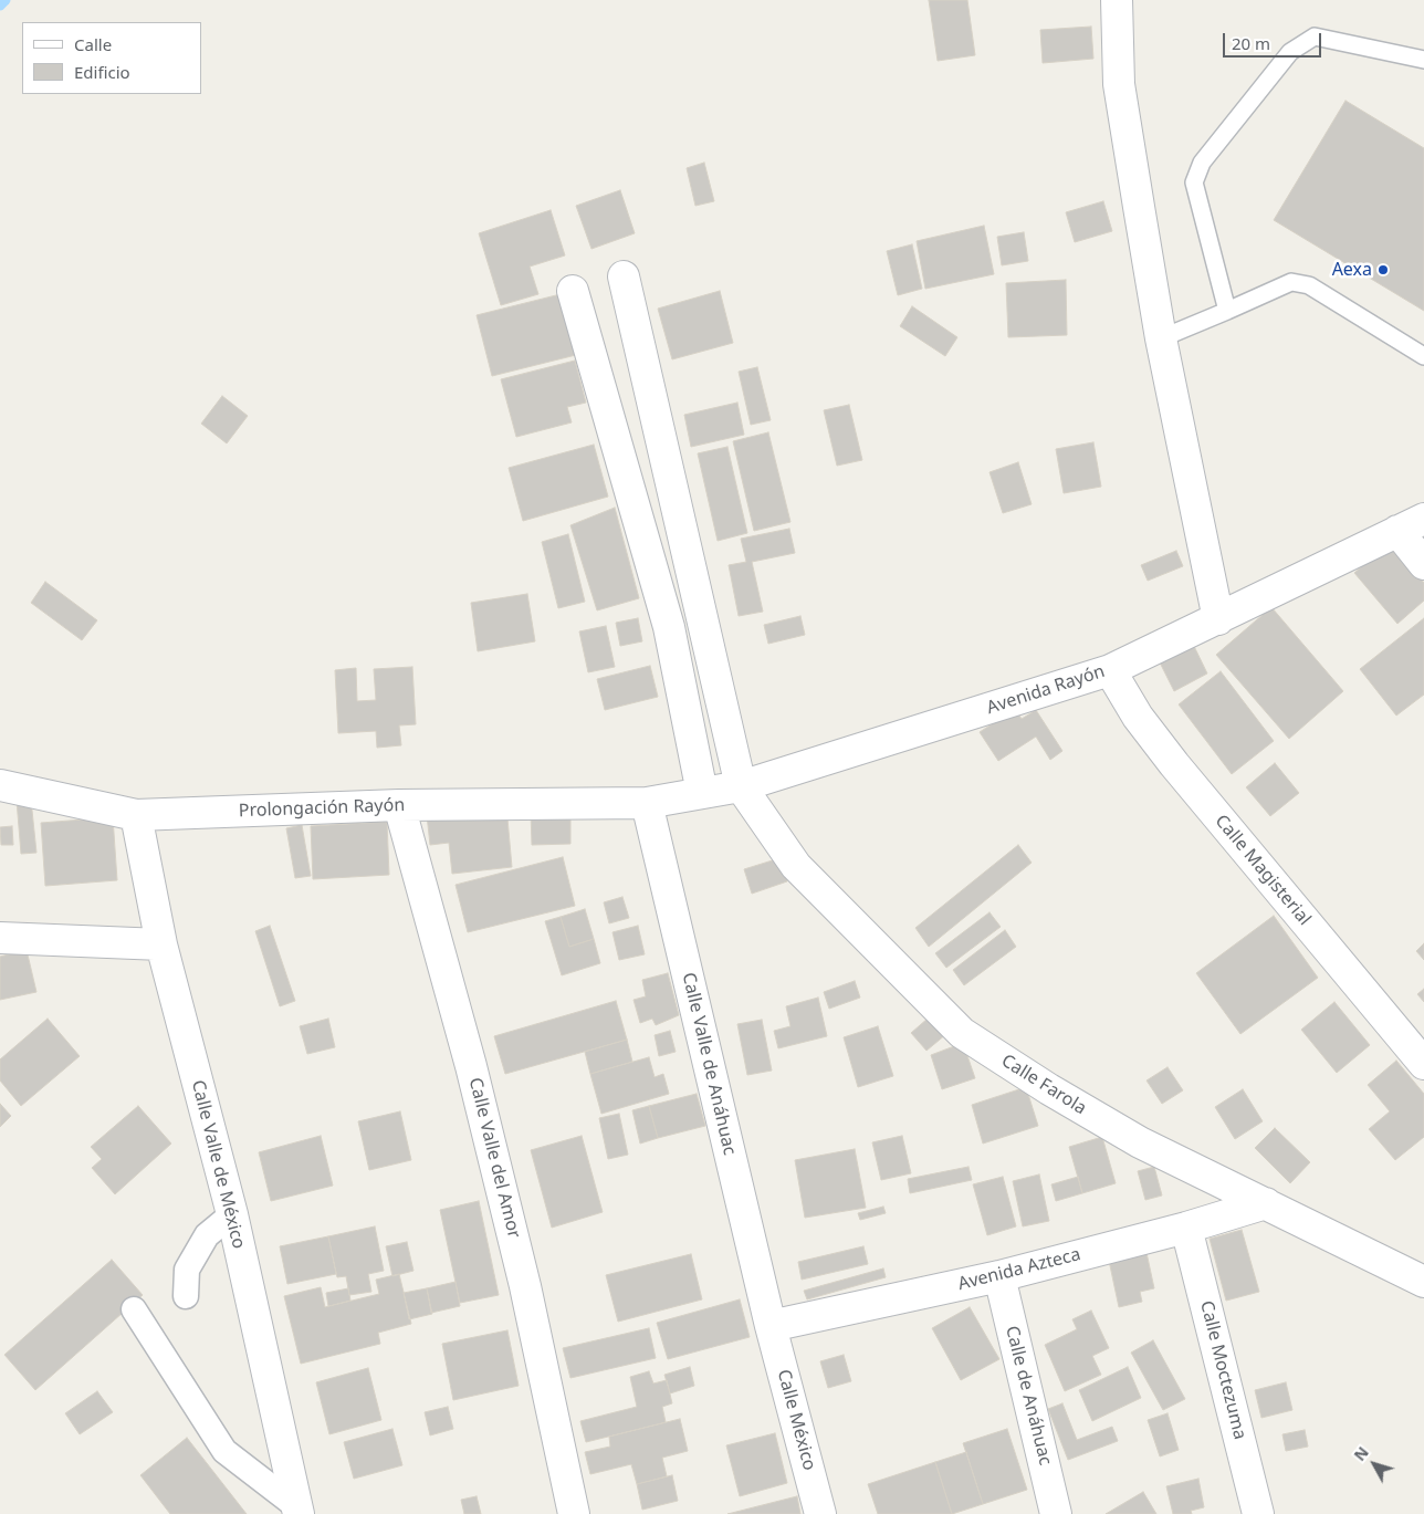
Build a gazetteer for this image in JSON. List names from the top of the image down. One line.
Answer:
{"streets":{"street":["Avenida Rayón","Prolongación Rayón","Calle Magisterial","Calle Valle de Anáhuac","Calle Farola","Calle Valle del Amor","Calle Valle de México","Avenida Azteca","Calle Moctezuma","Calle de Anáhuac","Calle México"]},"crossings":[["Avenida Rayón","Prolongación Rayón"],["Avenida Rayón","Calle Magisterial"],["Avenida Rayón","Calle Valle de Anáhuac"],["Avenida Rayón","Calle Farola"],["Prolongación Rayón","Calle Valle de Anáhuac"],["Prolongación Rayón","Calle Valle del Amor"],["Prolongación Rayón","Calle Valle de México"],["Calle Valle de Anáhuac","Avenida Azteca"],["Calle Valle de Anáhuac","Calle México"],["Calle Farola","Avenida Azteca"],["Avenida Azteca","Calle Moctezuma"],["Avenida Azteca","Calle de Anáhuac"],["Avenida Azteca","Calle México"]],"places":["Aexa"],"legend":["Calle","Edificio"],"scale_bar":"20 m","north":"top left"}
